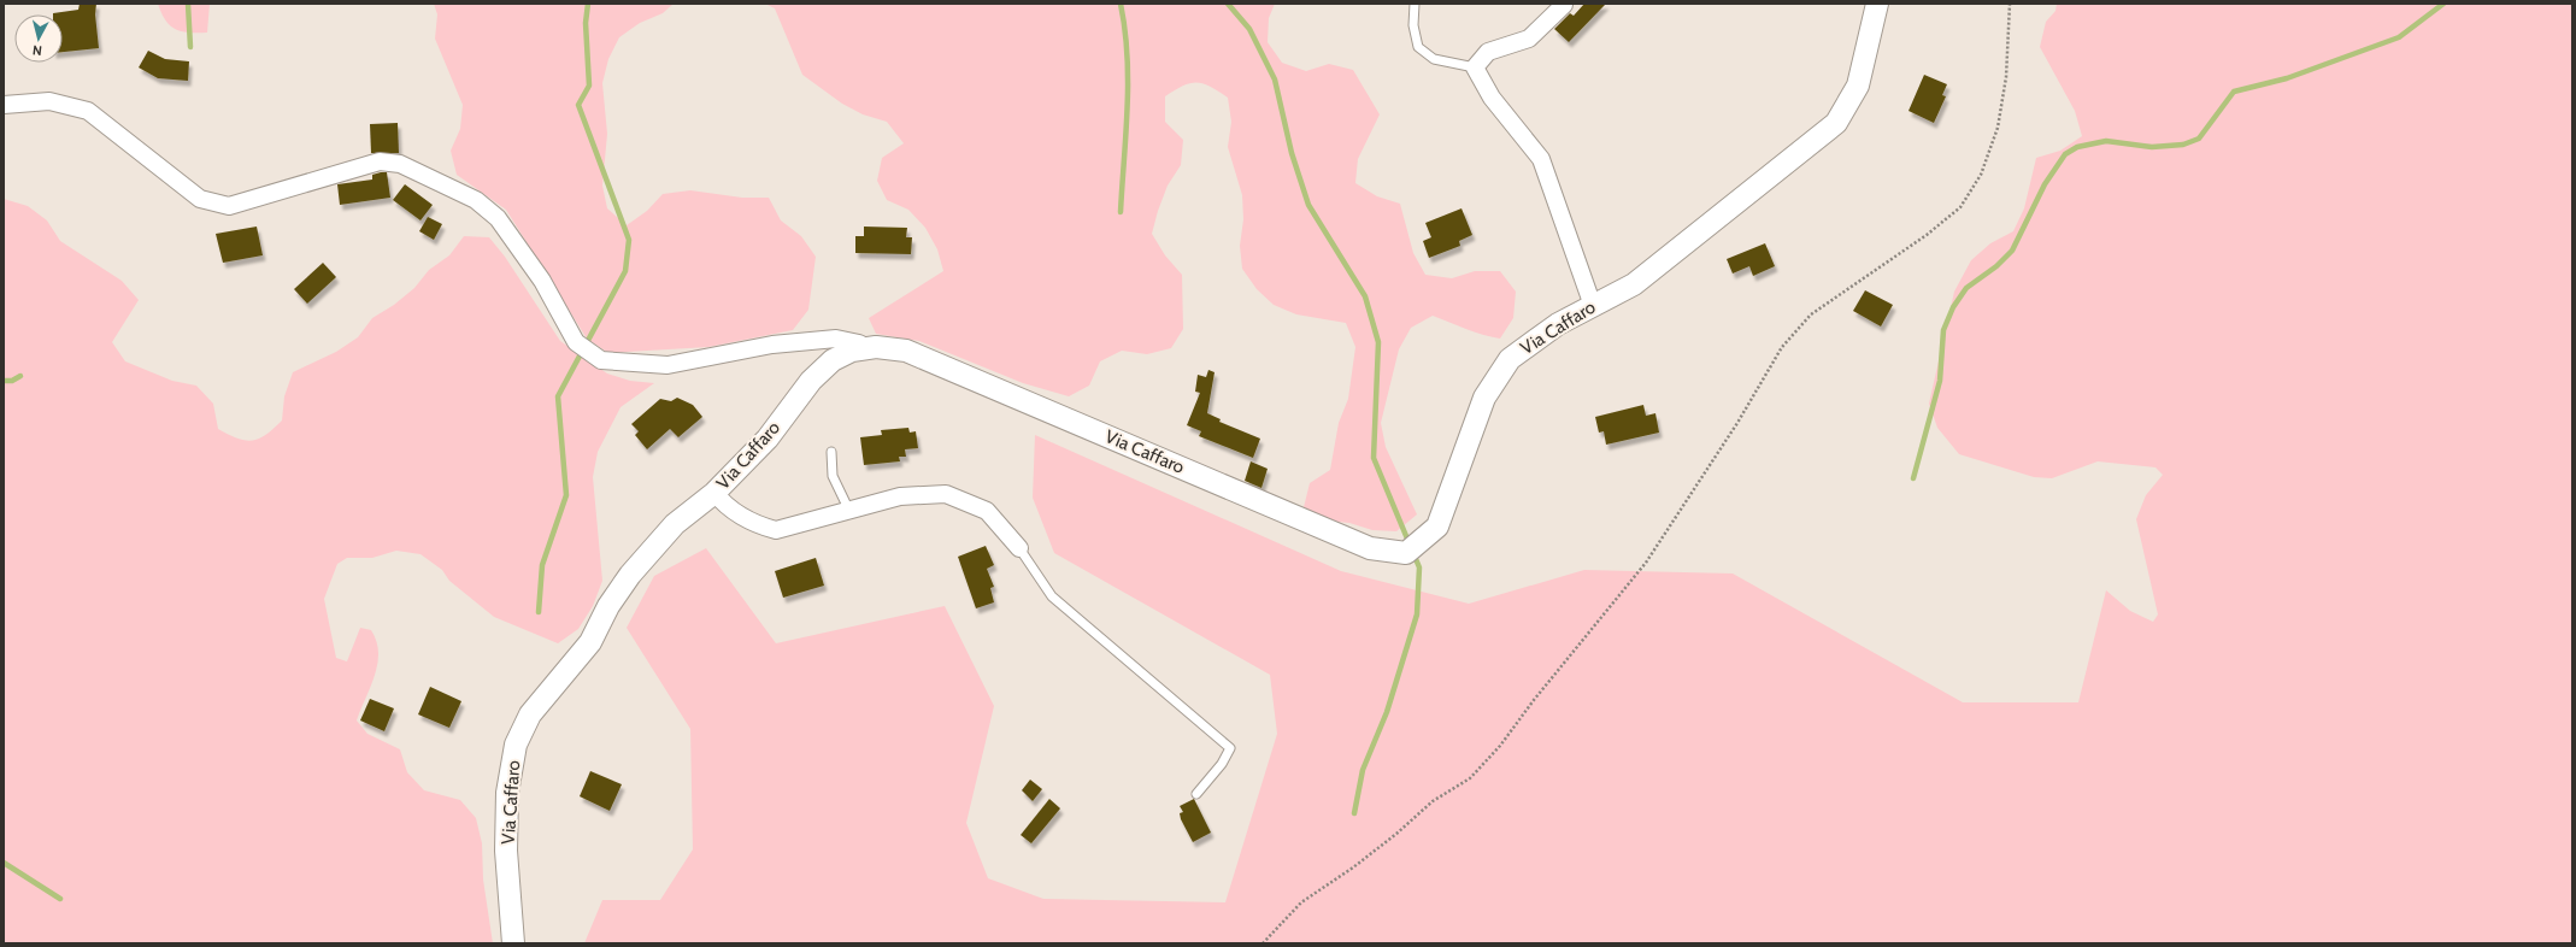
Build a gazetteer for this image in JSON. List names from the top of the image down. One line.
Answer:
{"streets":{"street":["Via Caffaro"]},"north":"bottom"}
